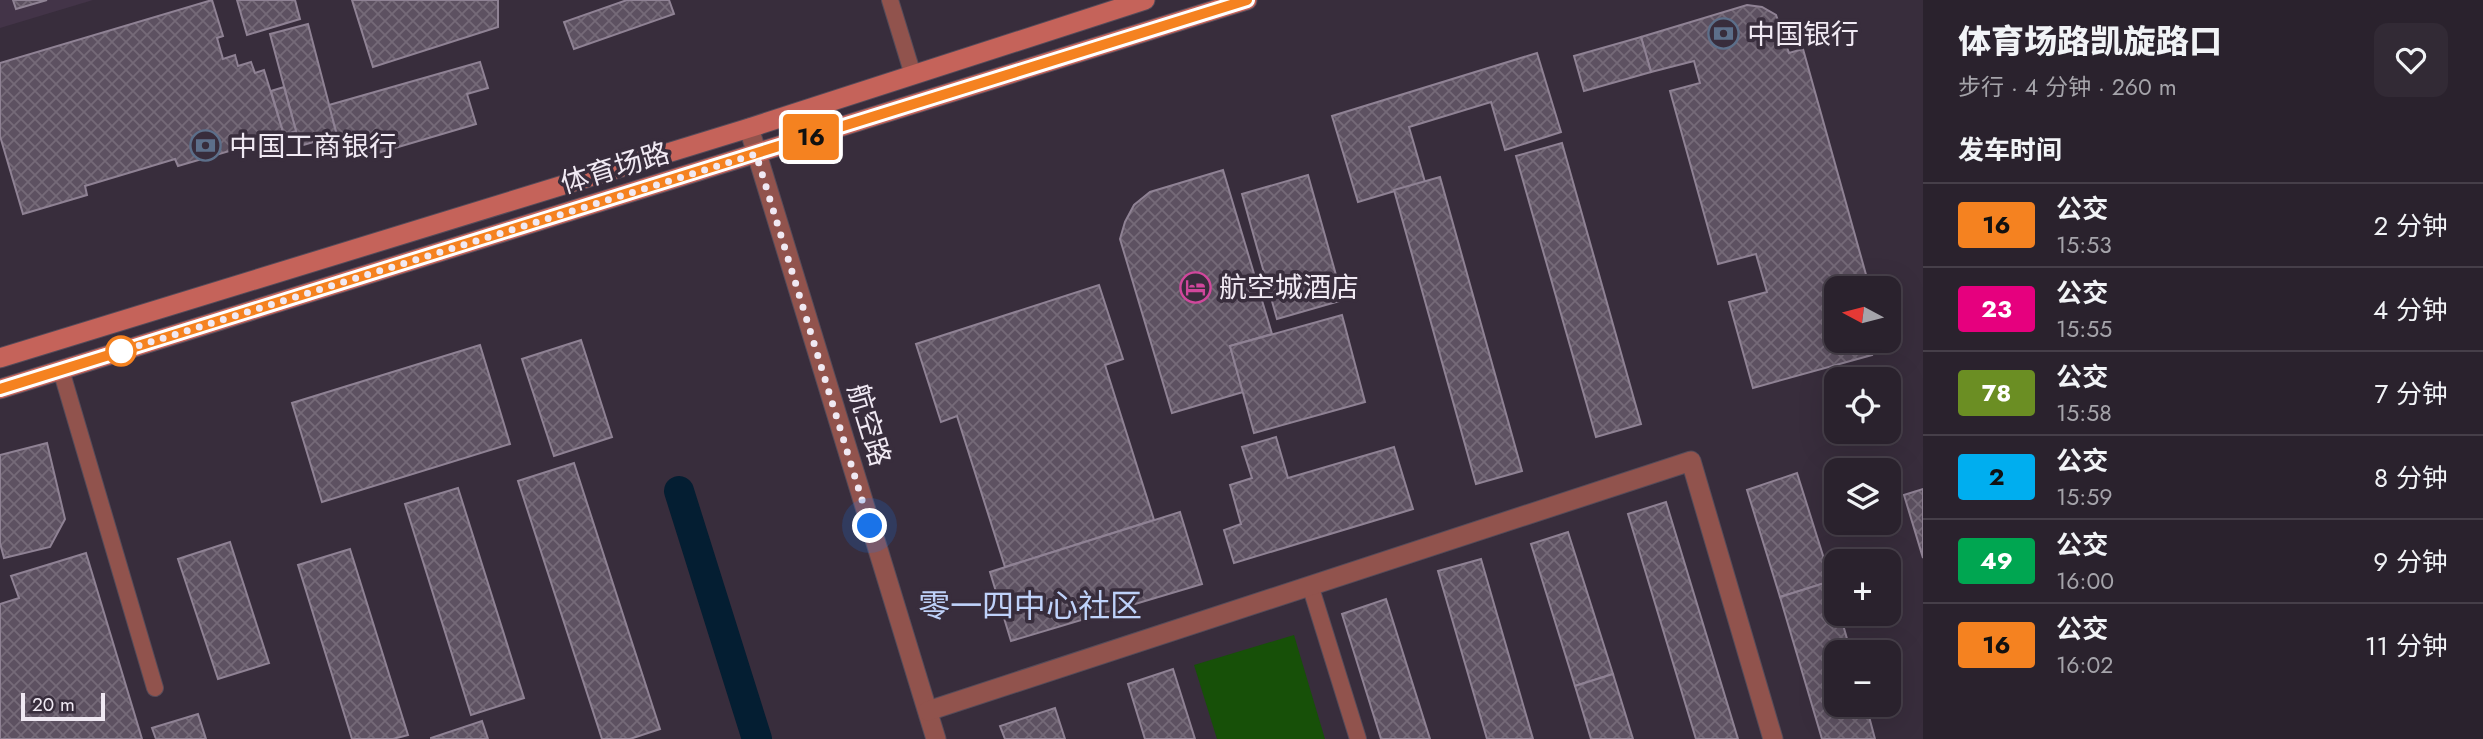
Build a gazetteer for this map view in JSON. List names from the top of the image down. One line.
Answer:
{"streets":{"main road":["体育场路"],"street":["航空路"]},"crossings":[["体育场路","航空路"]],"districts":["零一四中心社区"],"places":{"bank":["中国银行","中国工商银行"],"hotel":["航空城酒店"]},"lines":["bus line 16"],"scale_bar":"20 m","north":"left","page":{"on_map":"16","heading":[["体育场路凯旋路口","步行 · 4 分钟 · 260 m"],"发车时间"],"list":[{"mark":"16","name":"公交","note":"15:53","value":"2 分钟"},{"mark":"23","name":"公交","note":"15:55","value":"4 分钟"},{"mark":"78","name":"公交","note":"15:58","value":"7 分钟"},{"mark":"2","name":"公交","note":"15:59","value":"8 分钟"},{"mark":"49","name":"公交","note":"16:00","value":"9 分钟"},{"mark":"16","name":"公交","note":"16:02","value":"11 分钟"}],"map_buttons":["+","−"],"scale":"20 m"}}
